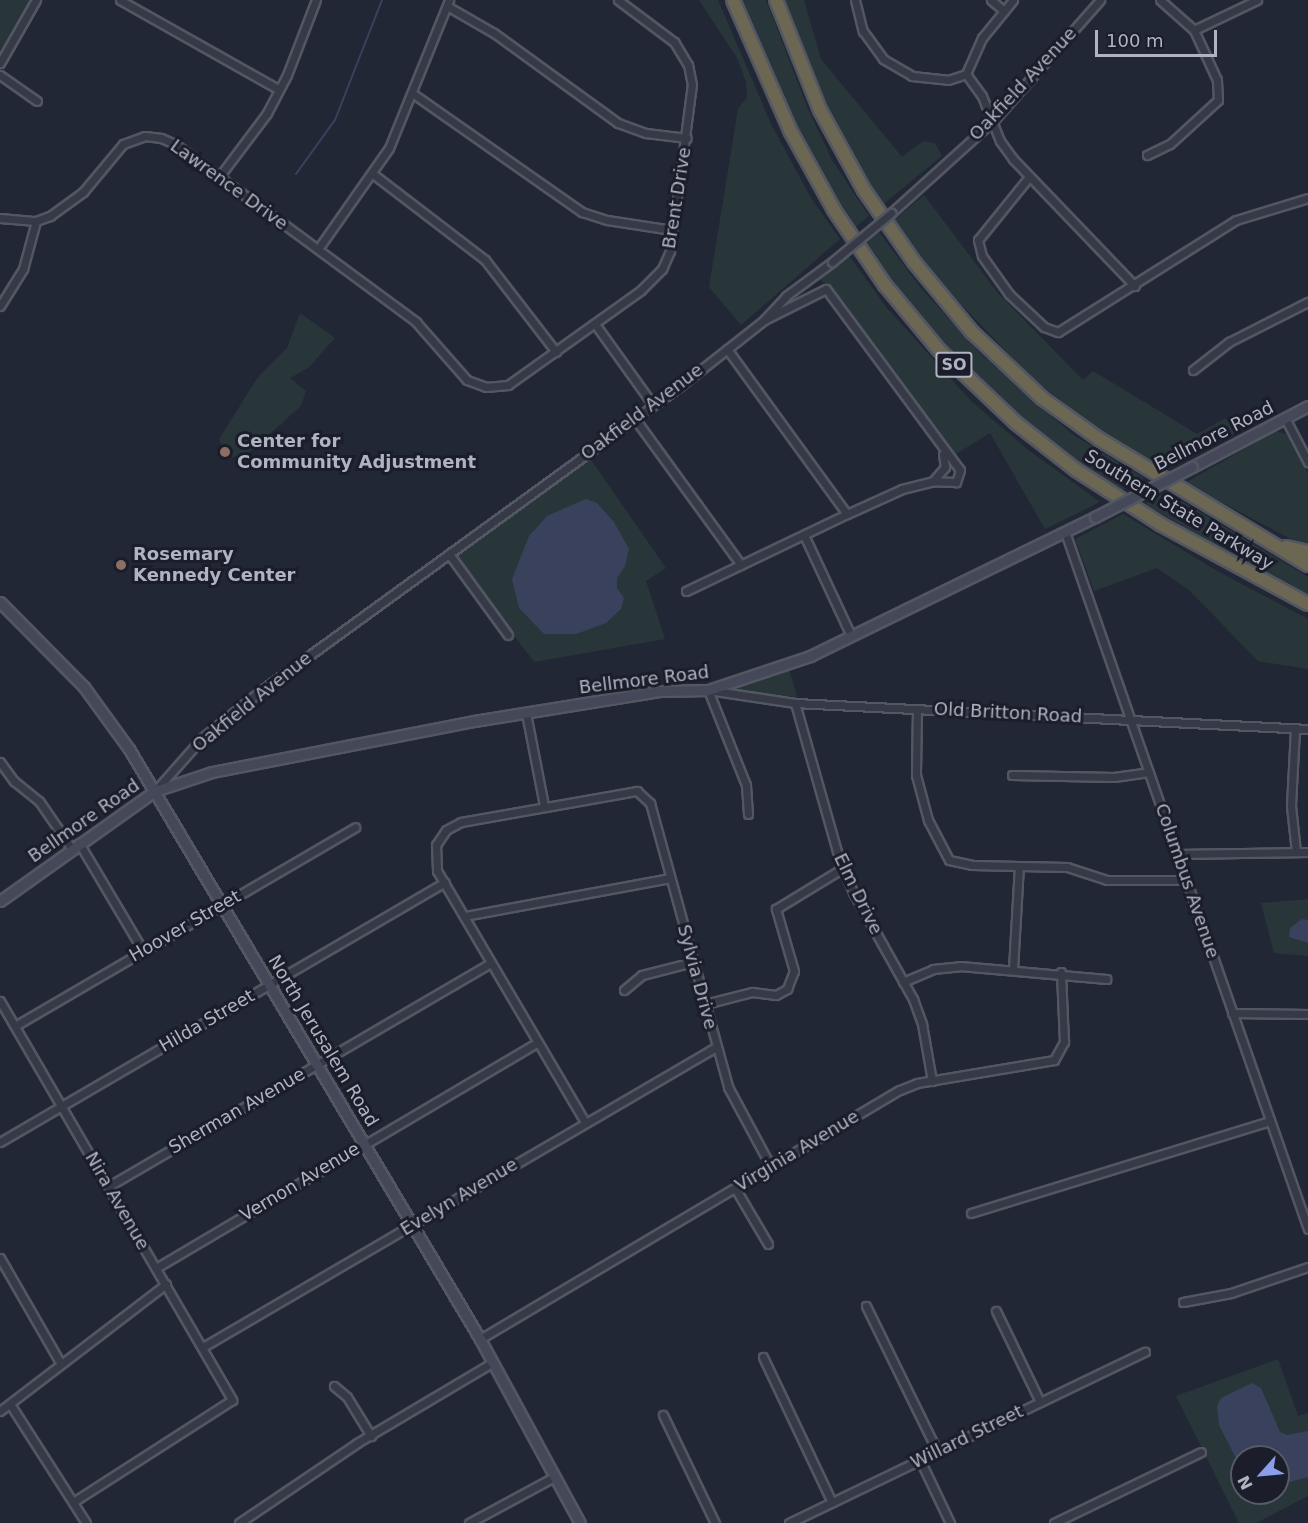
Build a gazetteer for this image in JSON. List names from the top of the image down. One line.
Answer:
{"streets":{"highway":["SO","Southern State Parkway"],"main road":["Bellmore Road","North Jerusalem Road"],"street":["Oakfield Avenue","Lawrence Drive","Brent Drive","Old Britton Road","Columbus Avenue","Elm Drive","Hoover Street","Sylvia Drive","Hilda Street","Sherman Avenue","Virginia Avenue","Vernon Avenue","Evelyn Avenue","Nira Avenue","Willard Street"]},"crossings":[["Oakfield Avenue","Bellmore Road"],["Oakfield Avenue","North Jerusalem Road"],["Lawrence Drive","Brent Drive"],["Bellmore Road","Old Britton Road"],["Bellmore Road","Columbus Avenue"],["Bellmore Road","North Jerusalem Road"],["Old Britton Road","Columbus Avenue"],["Old Britton Road","Elm Drive"],["Elm Drive","Virginia Avenue"],["Hoover Street","North Jerusalem Road"],["Hoover Street","Nira Avenue"],["Sylvia Drive","Virginia Avenue"],["Sylvia Drive","Evelyn Avenue"],["Hilda Street","North Jerusalem Road"],["Hilda Street","Nira Avenue"],["North Jerusalem Road","Sherman Avenue"],["North Jerusalem Road","Virginia Avenue"],["North Jerusalem Road","Vernon Avenue"],["North Jerusalem Road","Evelyn Avenue"],["Sherman Avenue","Nira Avenue"],["Vernon Avenue","Nira Avenue"],["Evelyn Avenue","Nira Avenue"]],"places":["Center for Community Adjustment","Rosemary Kennedy Center"],"scale_bar":"100 m","north":"bottom left"}
